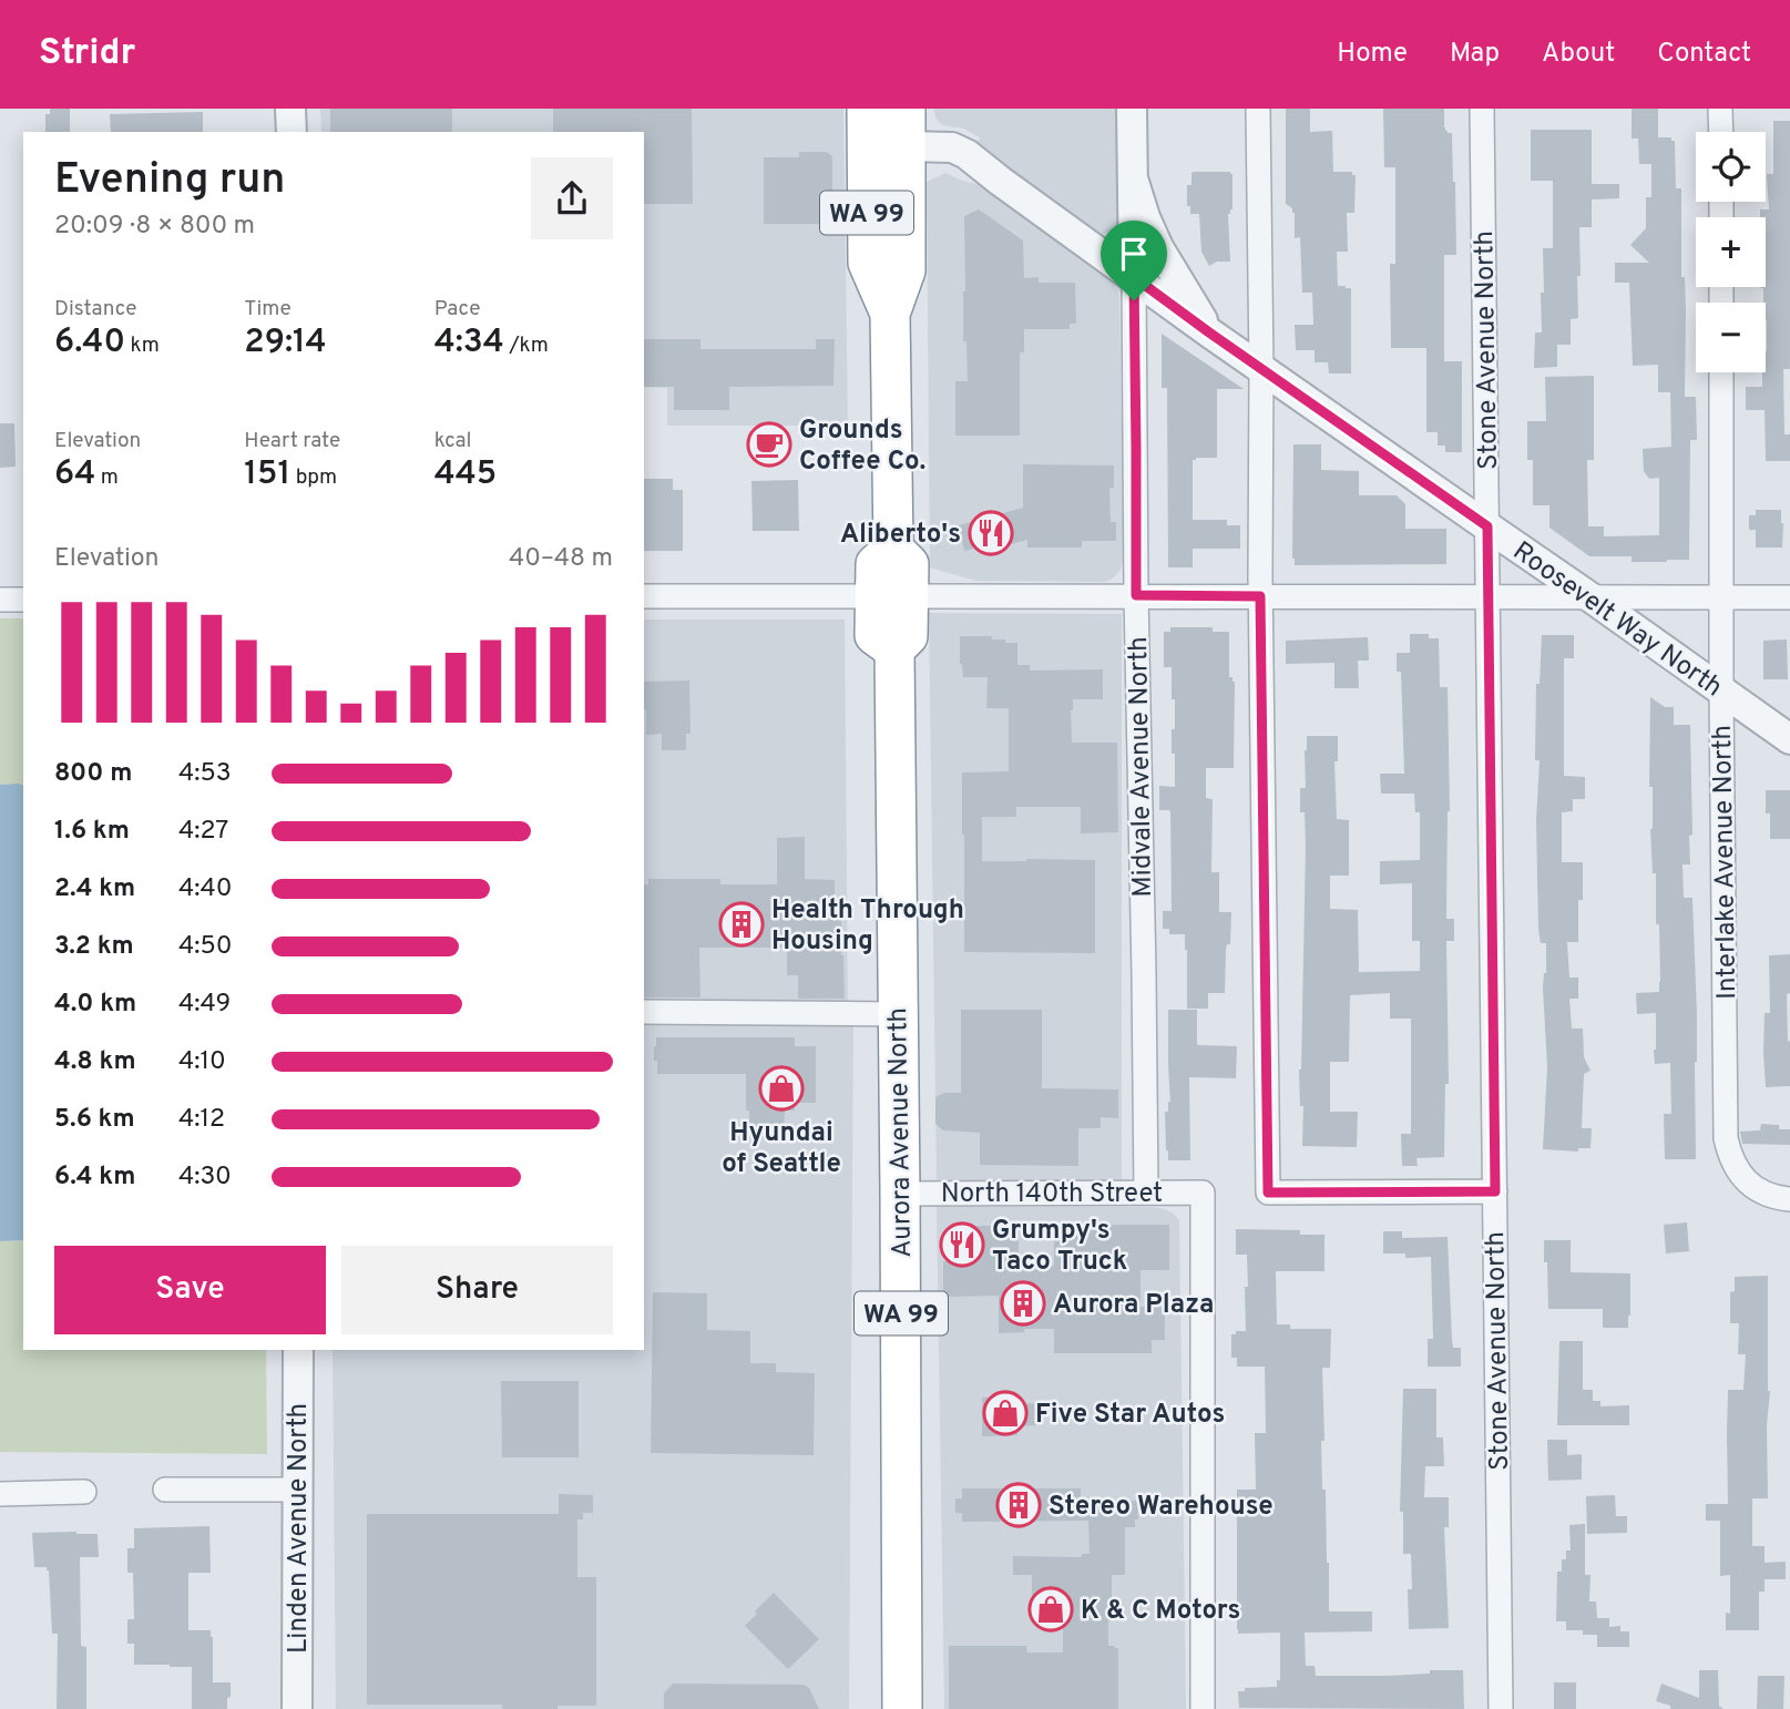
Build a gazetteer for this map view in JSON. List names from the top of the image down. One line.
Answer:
{"streets":{"highway":["WA 99","Aurora Avenue North"],"street":["Stone Avenue North","Roosevelt Way North","Midvale Avenue North","Interlake Avenue North","North 140th Street","Linden Avenue North"]},"crossings":[["Stone Avenue North","Roosevelt Way North"],["Roosevelt Way North","Midvale Avenue North"],["Roosevelt Way North","Interlake Avenue North"],["Roosevelt Way North","Aurora Avenue North"],["Midvale Avenue North","North 140th Street"],["Aurora Avenue North","North 140th Street"]],"places":{"cafe":["Grounds Coffee Co."],"restaurant":["Aliberto's","Grumpy's Taco Truck"],"building":["Health Through Housing","Aurora Plaza","Stereo Warehouse"],"shop":["Hyundai of Seattle","Five Star Autos","K & C Motors"]},"page":{"header":"Stridr","nav":["Home","Map","About","Contact"],"map_buttons":["+","−"],"heading":["Evening run","20:09 · 8 × 800 m"],"stats":[["Distance","6.40 km"],["Time","29:14"],["Pace","4:34 /km"],["Elevation","64 m"],["Heart rate","151 bpm"],["kcal","445"]],"chart":["Elevation","40–48 m"],"list":[{"name":"800 m","note":"4:53"},{"name":"1.6 km","note":"4:27"},{"name":"2.4 km","note":"4:40"},{"name":"3.2 km","note":"4:50"},{"name":"4.0 km","note":"4:49"},{"name":"4.8 km","note":"4:10"},{"name":"5.6 km","note":"4:12"},{"name":"6.4 km","note":"4:30"}],"buttons":["Save","Share"]}}
